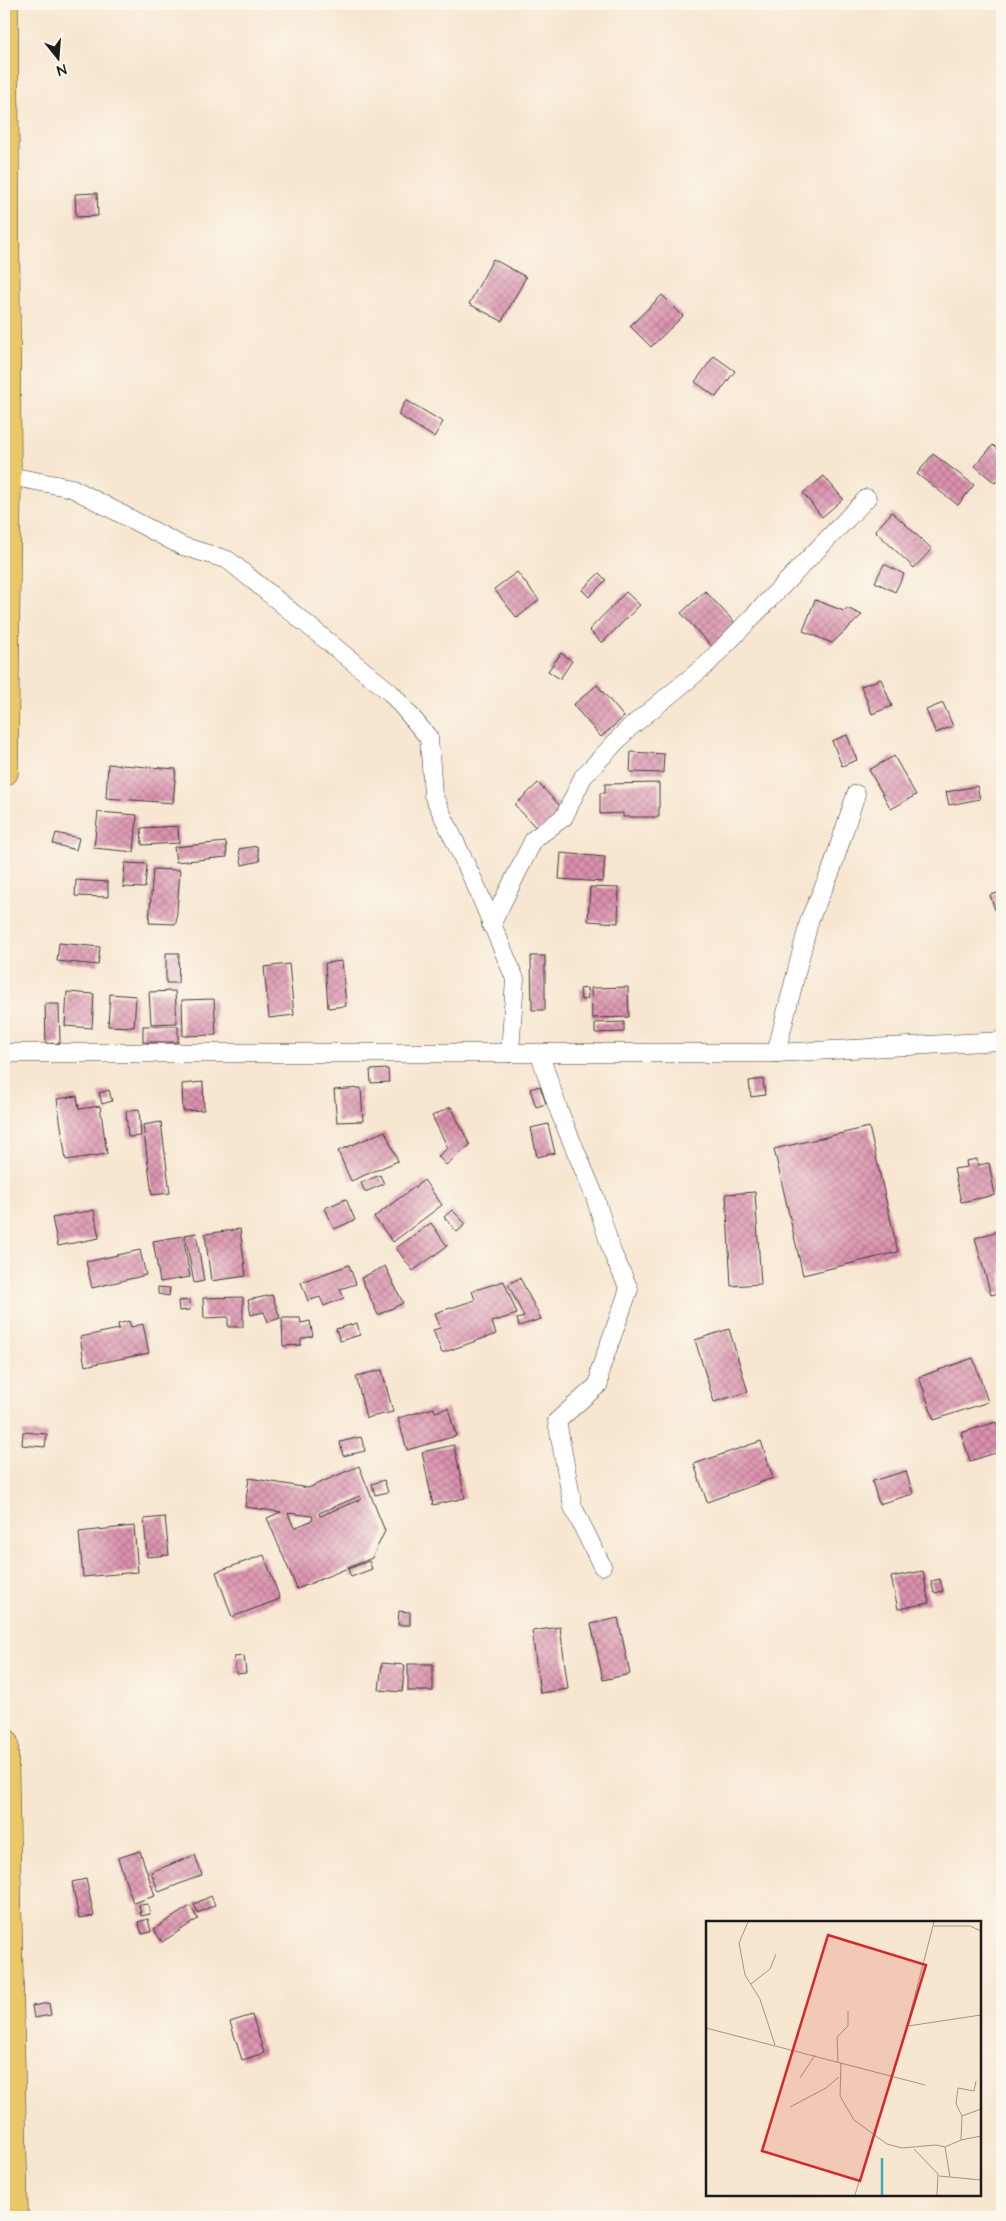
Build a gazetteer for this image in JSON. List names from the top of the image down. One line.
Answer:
{"north":"bottom"}
